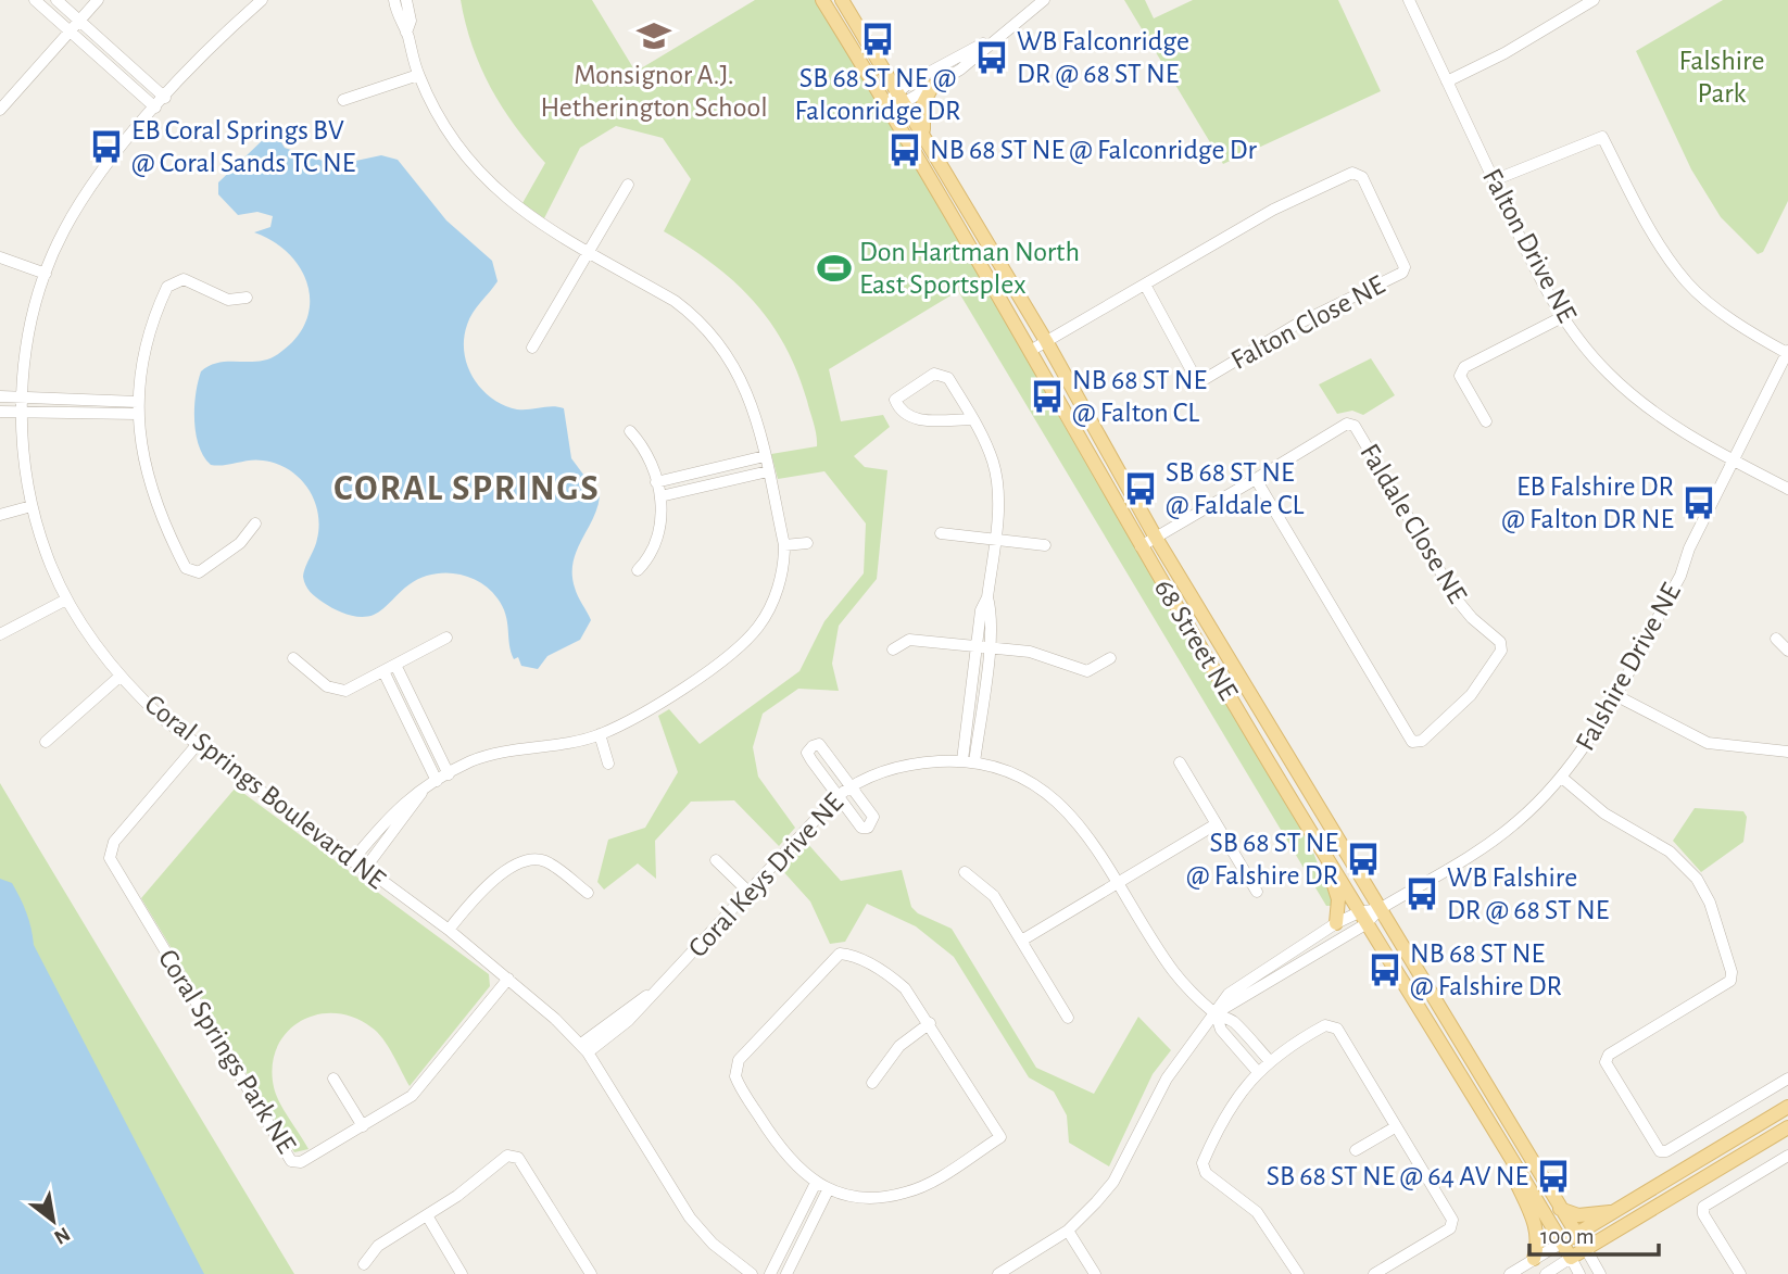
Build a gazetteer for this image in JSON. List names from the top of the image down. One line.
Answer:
{"streets":{"main road":["68 Street NE"],"street":["Falton Drive NE","Falton Close NE","Faldale Close NE","Falshire Drive NE","Coral Springs Boulevard NE","Coral Keys Drive NE","Coral Springs Park NE"]},"crossings":[["Falton Drive NE","Falshire Drive NE"],["Falton Close NE","68 Street NE"],["Faldale Close NE","68 Street NE"],["68 Street NE","Falshire Drive NE"],["Coral Springs Boulevard NE","Coral Keys Drive NE"],["Coral Springs Boulevard NE","Coral Springs Park NE"]],"districts":["CORAL SPRINGS"],"parks":["Falshire Park"],"places":{"school or university":["Monsignor A.J. Hetherington School"],"bus stop":["SB 68 ST NE @ Falconridge DR","WB Falconridge DR @ 68 ST NE","EB Coral Springs BV @ Coral Sands TC NE","NB 68 ST NE @ Falconridge Dr","NB 68 ST NE @ Falton CL","SB 68 ST NE @ Faldale CL","EB Falshire DR @ Falton DR NE","SB 68 ST NE @ Falshire DR","WB Falshire DR @ 68 ST NE","NB 68 ST NE @ Falshire DR","SB 68 ST NE @ 64 AV NE"],"sports":["Don Hartman North East Sportsplex"]},"scale_bar":"100 m","north":"bottom right"}
